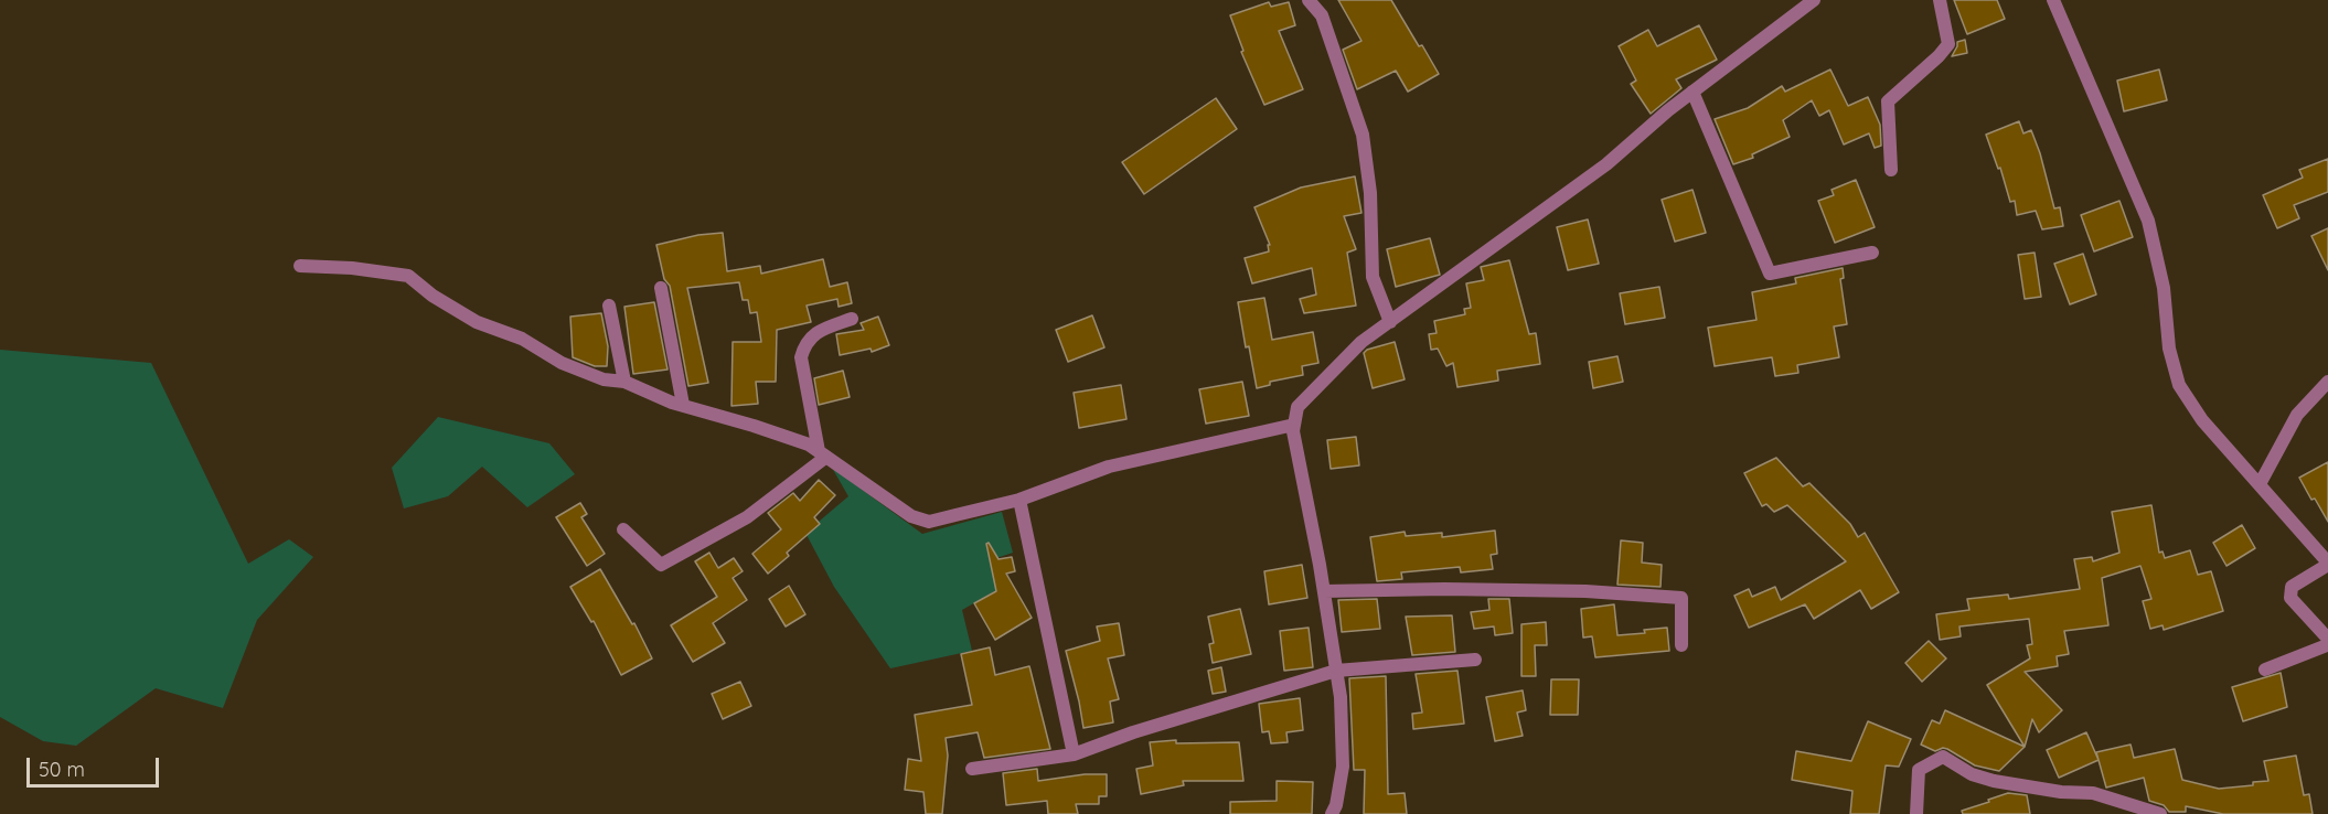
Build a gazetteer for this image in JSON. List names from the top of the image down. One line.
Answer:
{"scale_bar":"50 m"}
